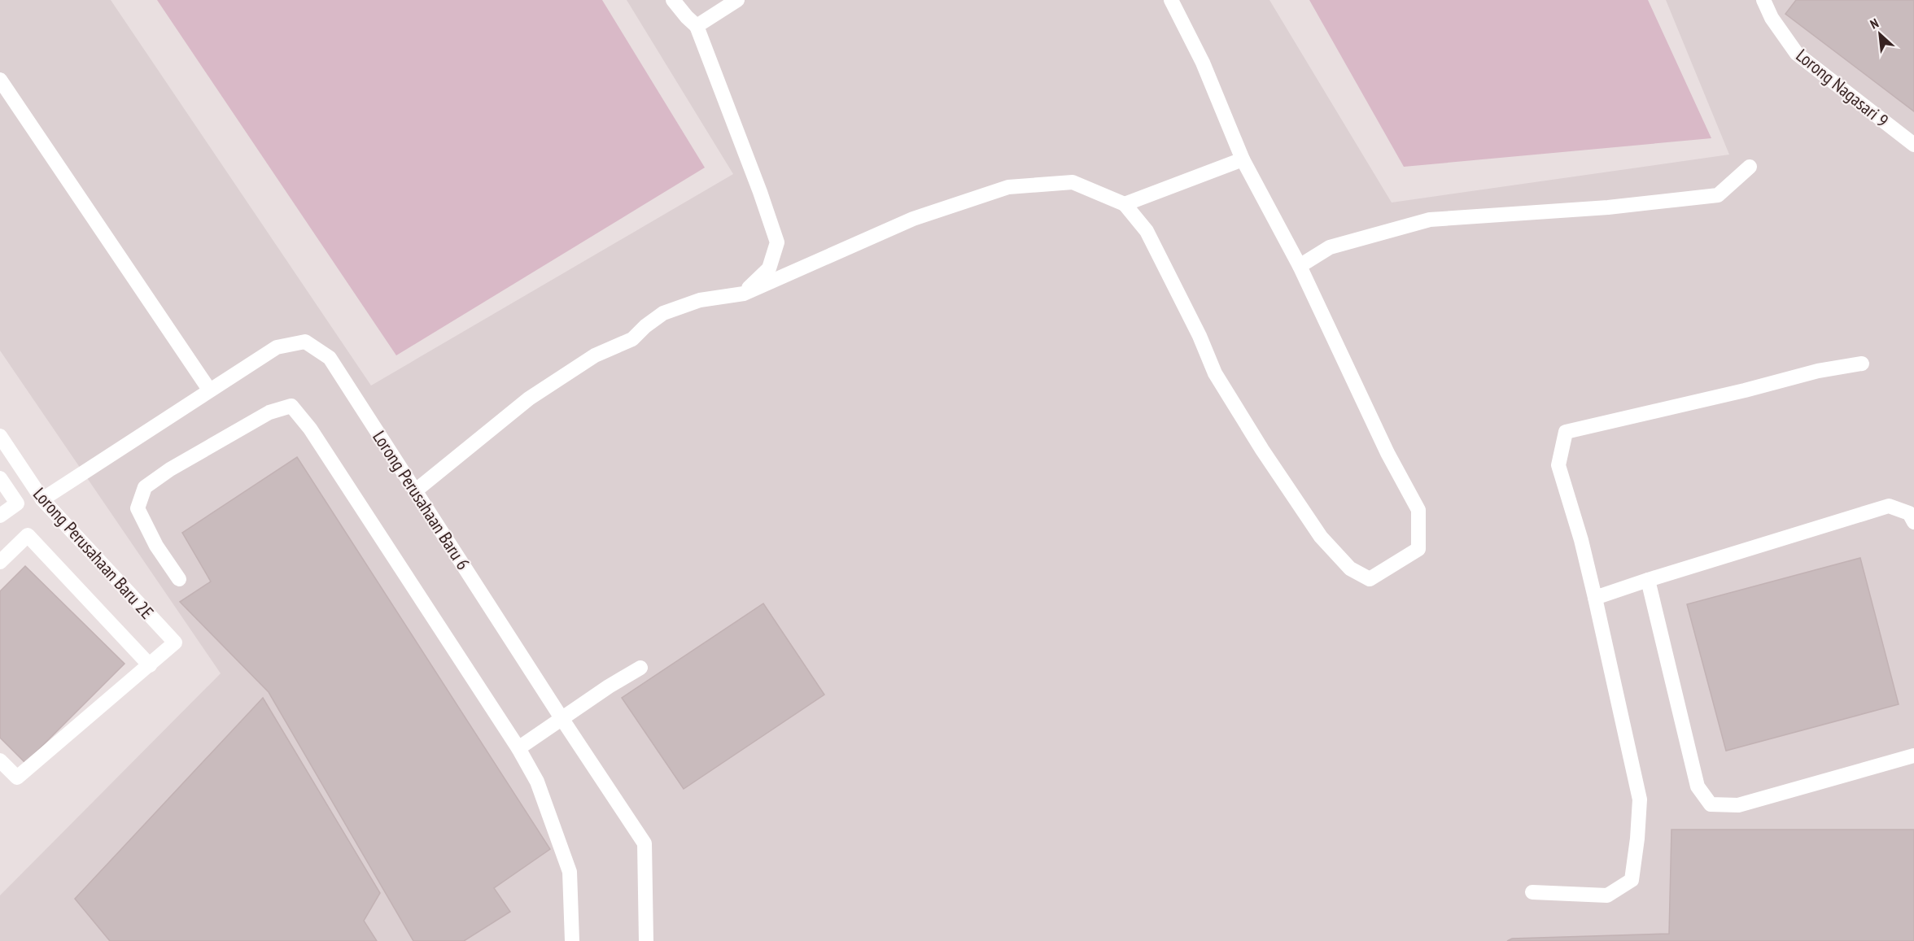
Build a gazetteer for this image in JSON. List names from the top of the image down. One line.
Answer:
{"streets":{"street":["Lorong Nagasari 9","Lorong Perusahaan Baru 6","Lorong Perusahaan Baru 2E"]},"crossings":[["Lorong Perusahaan Baru 6","Lorong Perusahaan Baru 2E"]],"north":"top left"}
